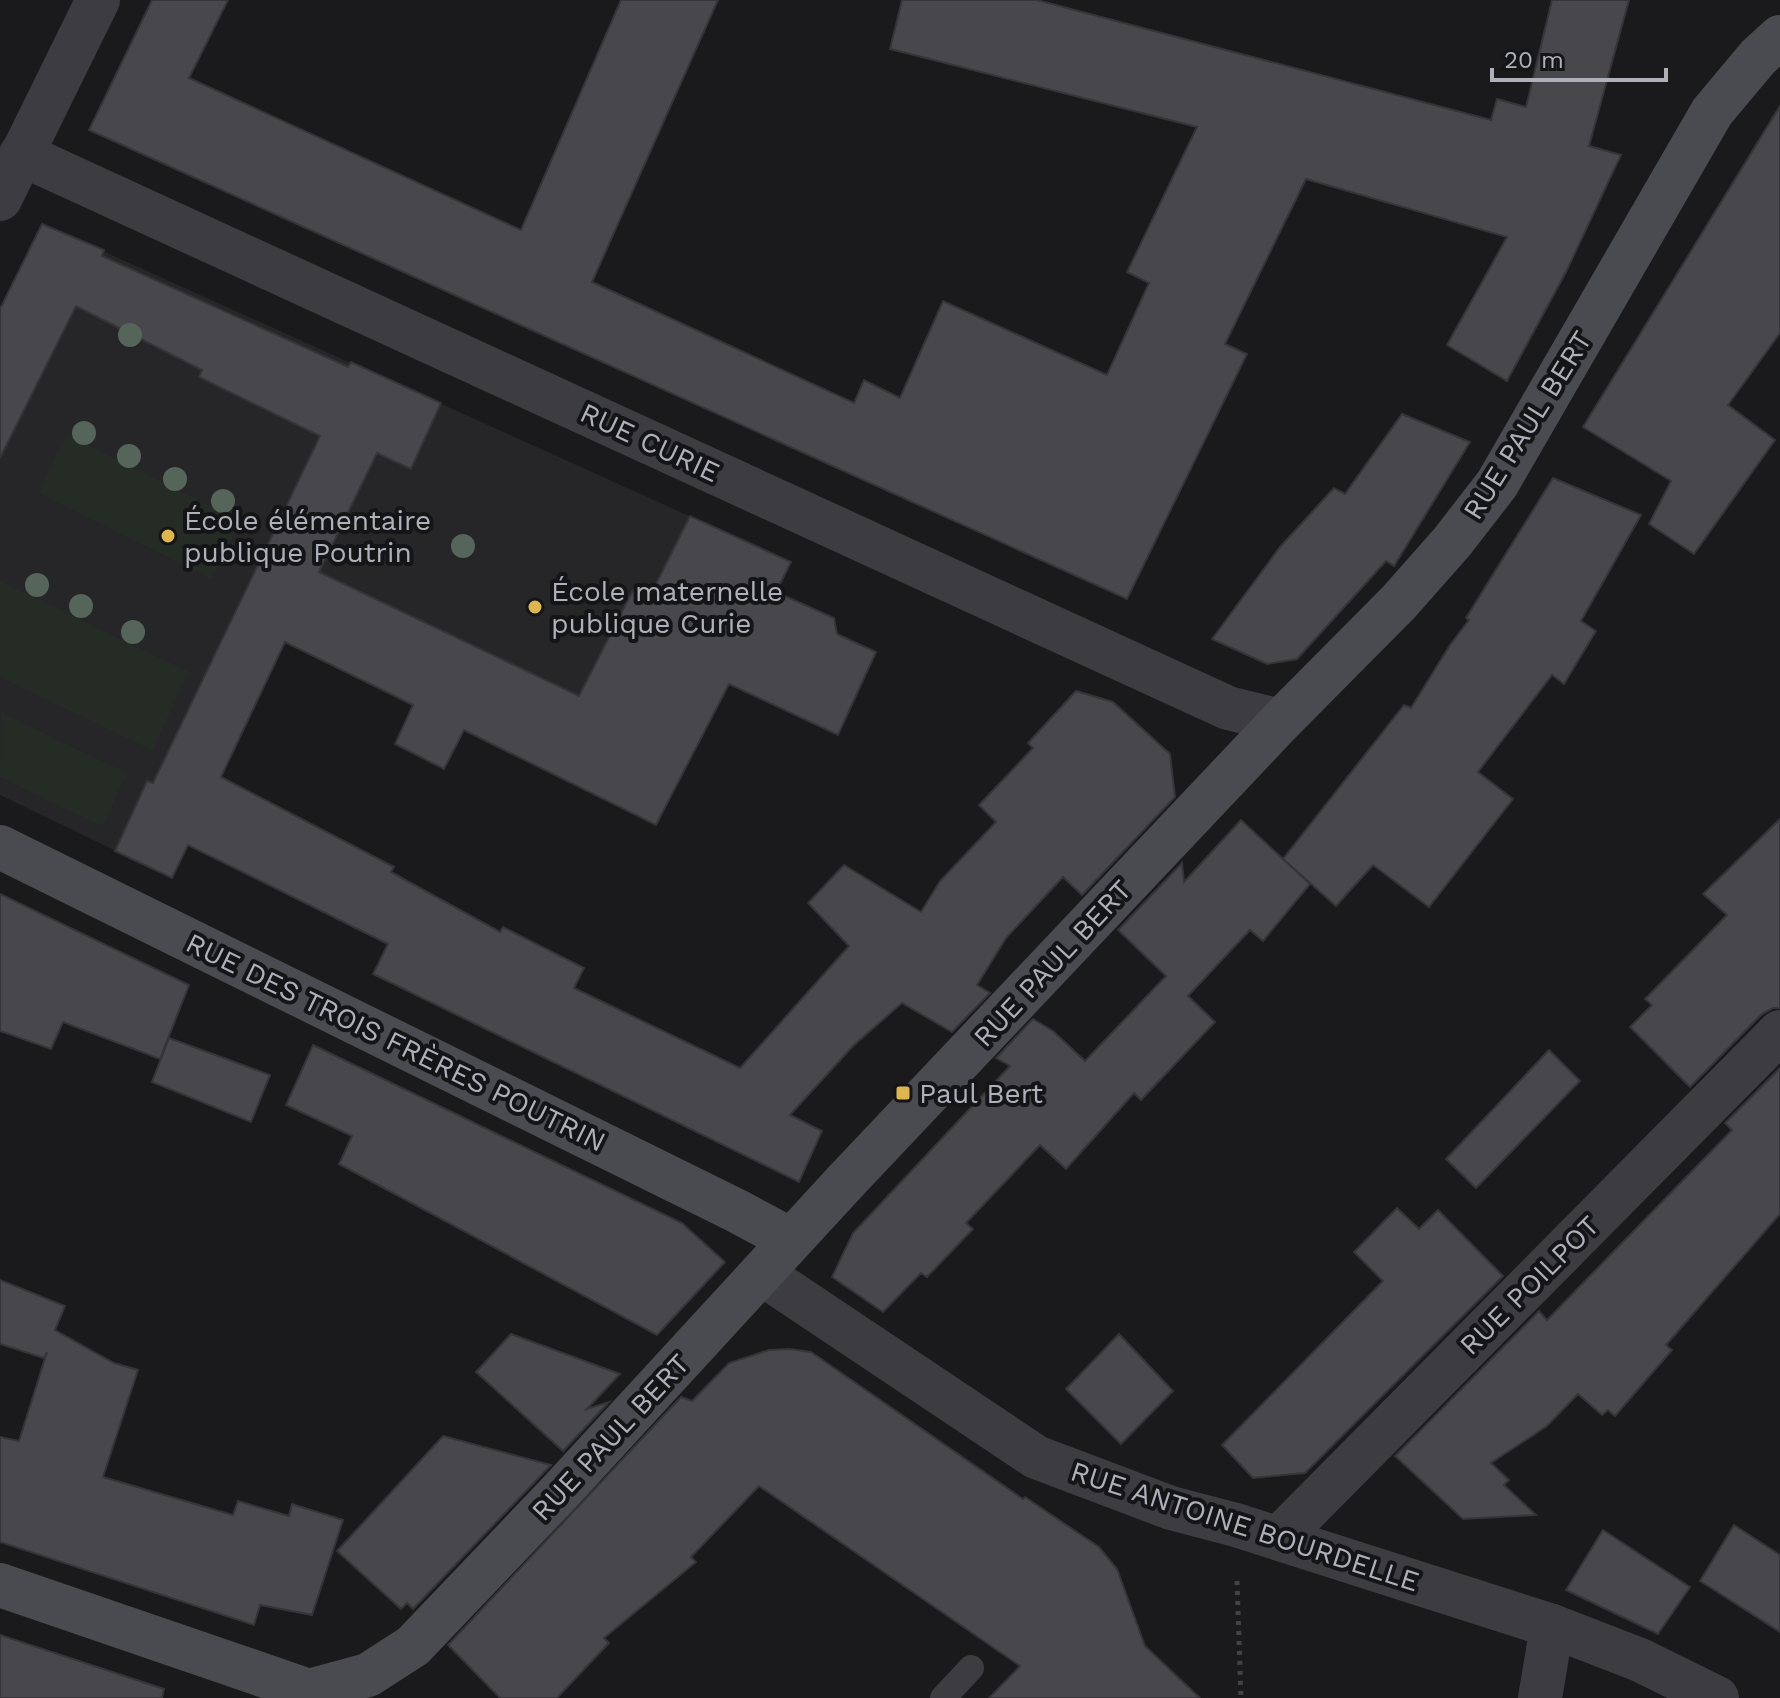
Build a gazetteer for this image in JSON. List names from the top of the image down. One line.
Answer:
{"streets":{"main road":["RUE PAUL BERT","RUE DES TROIS FRÈRES POUTRIN"],"street":["RUE CURIE","RUE POILPOT","RUE ANTOINE BOURDELLE"]},"crossings":[["RUE PAUL BERT","RUE CURIE"],["RUE PAUL BERT","RUE DES TROIS FRÈRES POUTRIN"],["RUE PAUL BERT","RUE ANTOINE BOURDELLE"],["RUE POILPOT","RUE ANTOINE BOURDELLE"]],"places":{"other":["École élémentaire publique Poutrin","École maternelle publique Curie"],"transit":["Paul Bert"]},"scale_bar":"20 m"}
